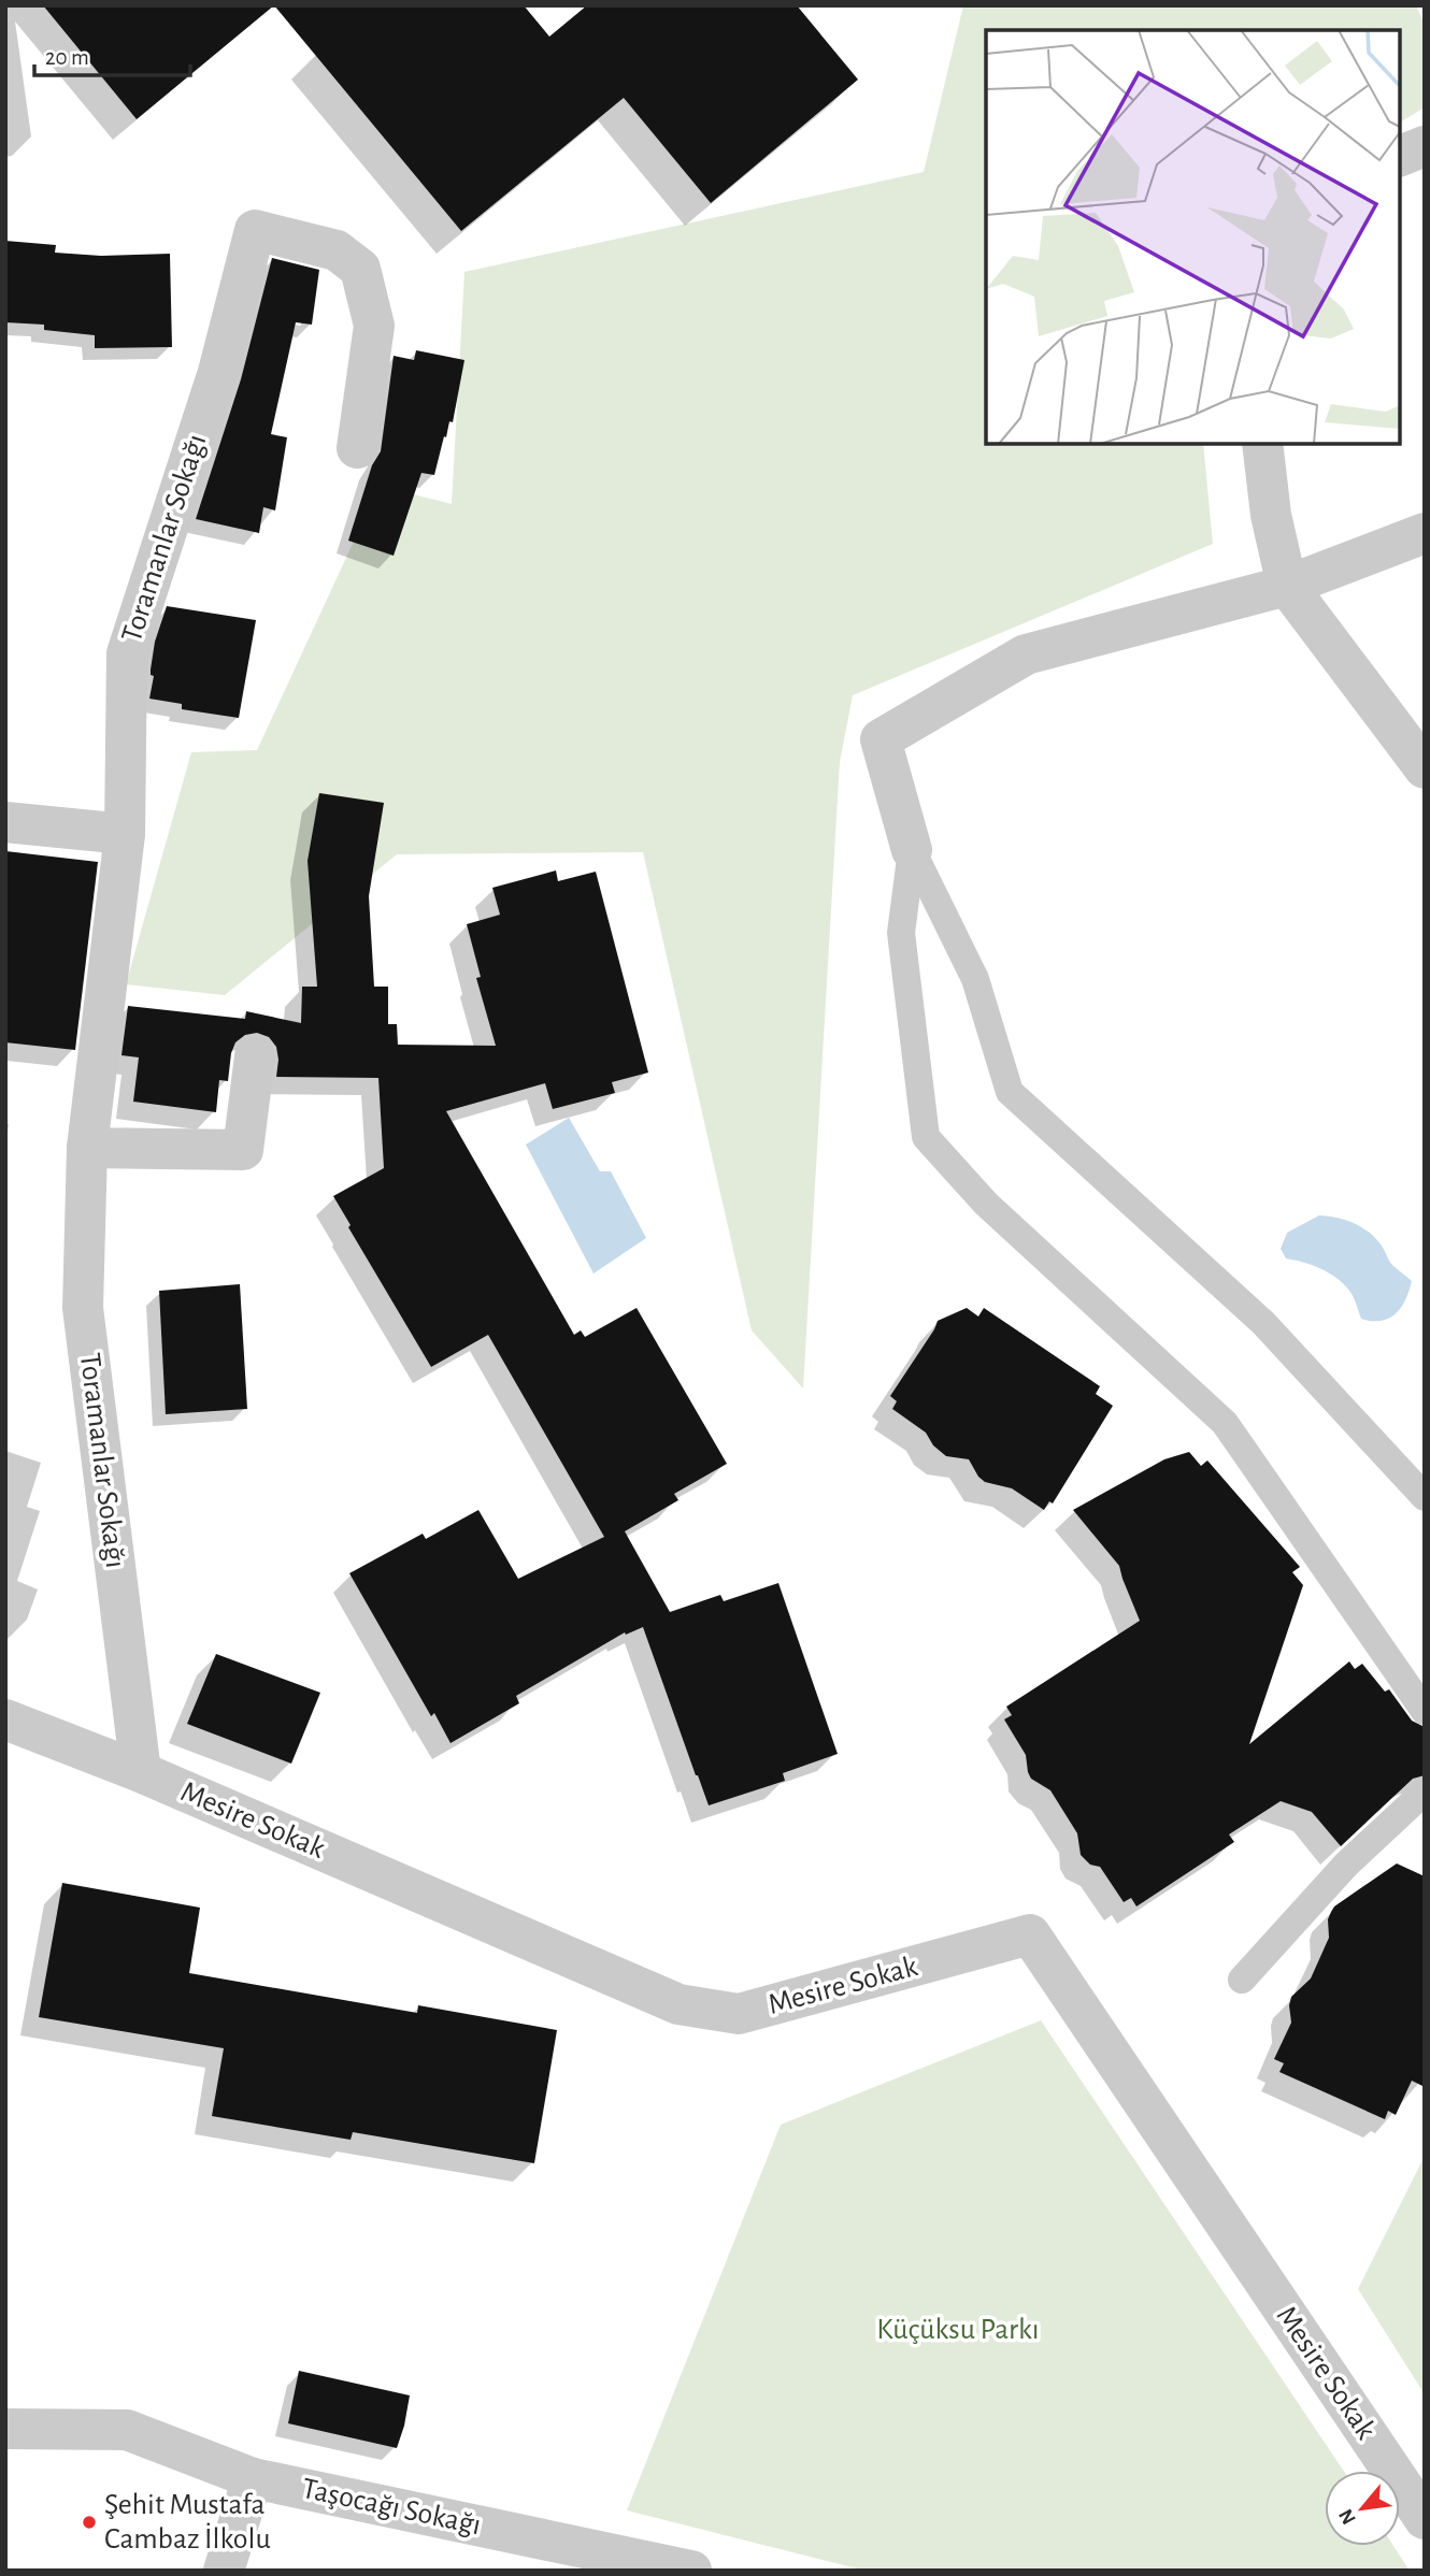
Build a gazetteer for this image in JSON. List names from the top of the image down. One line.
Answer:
{"streets":{"street":["Toramanlar Sokağı","Mesire Sokak","Taşocağı Sokağı"]},"crossings":[["Toramanlar Sokağı","Mesire Sokak"]],"parks":["Küçüksu Parkı"],"places":["Şehit Mustafa Cambaz İlkolu"],"scale_bar":"20 m","north":"bottom left"}
